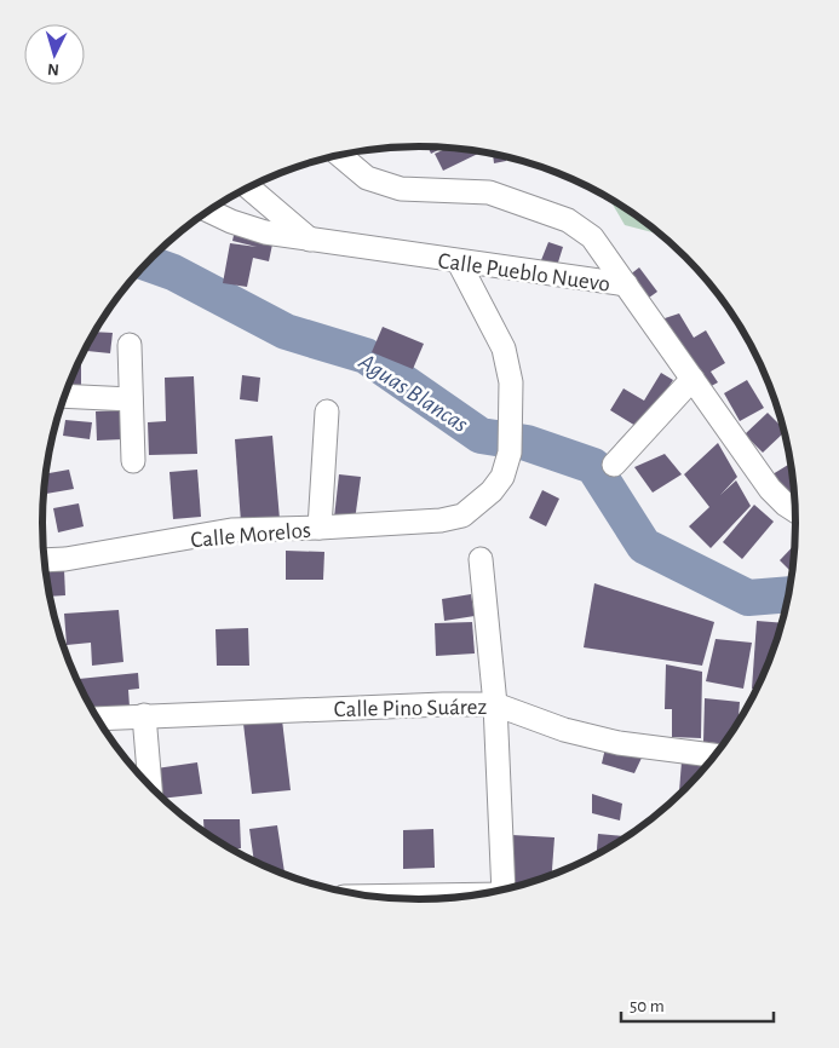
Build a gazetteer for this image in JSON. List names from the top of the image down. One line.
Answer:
{"streets":{"street":["Calle Pueblo Nuevo","Calle Morelos","Calle Pino Suárez"]},"crossings":[["Calle Pueblo Nuevo","Calle Morelos"]],"water":["Aguas Blancas"],"scale_bar":"50 m","north":"bottom"}
